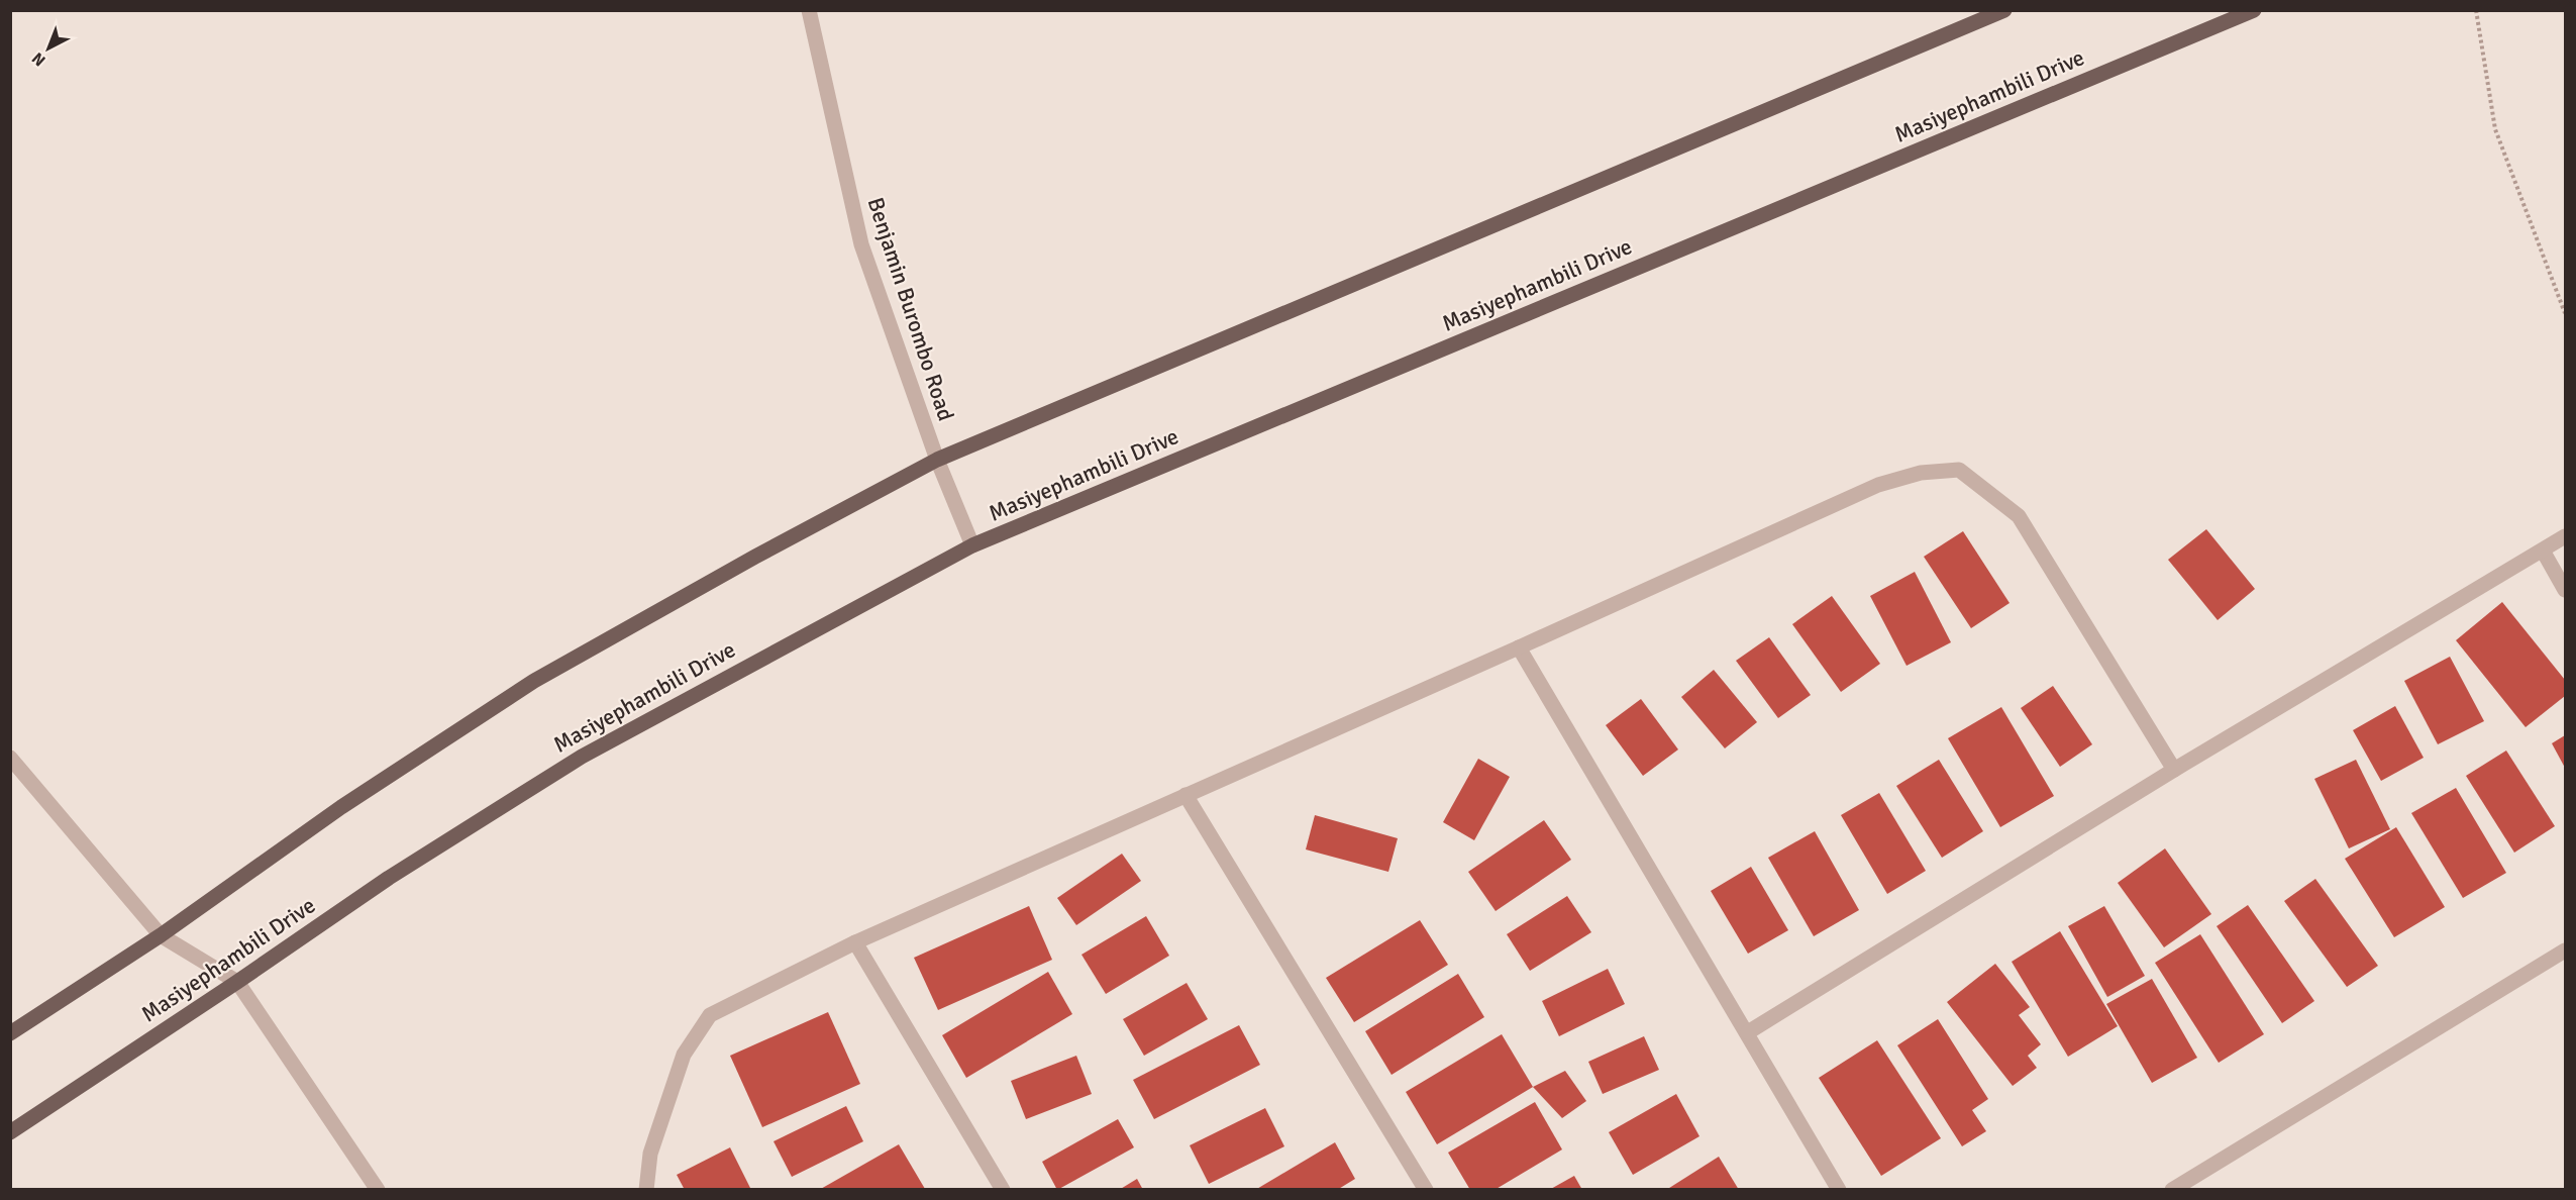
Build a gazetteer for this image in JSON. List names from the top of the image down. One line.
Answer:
{"streets":{"main road":["Masiyephambili Drive"],"street":["Benjamin Burombo Road"]},"crossings":[["Masiyephambili Drive","Benjamin Burombo Road"]],"north":"bottom left"}
